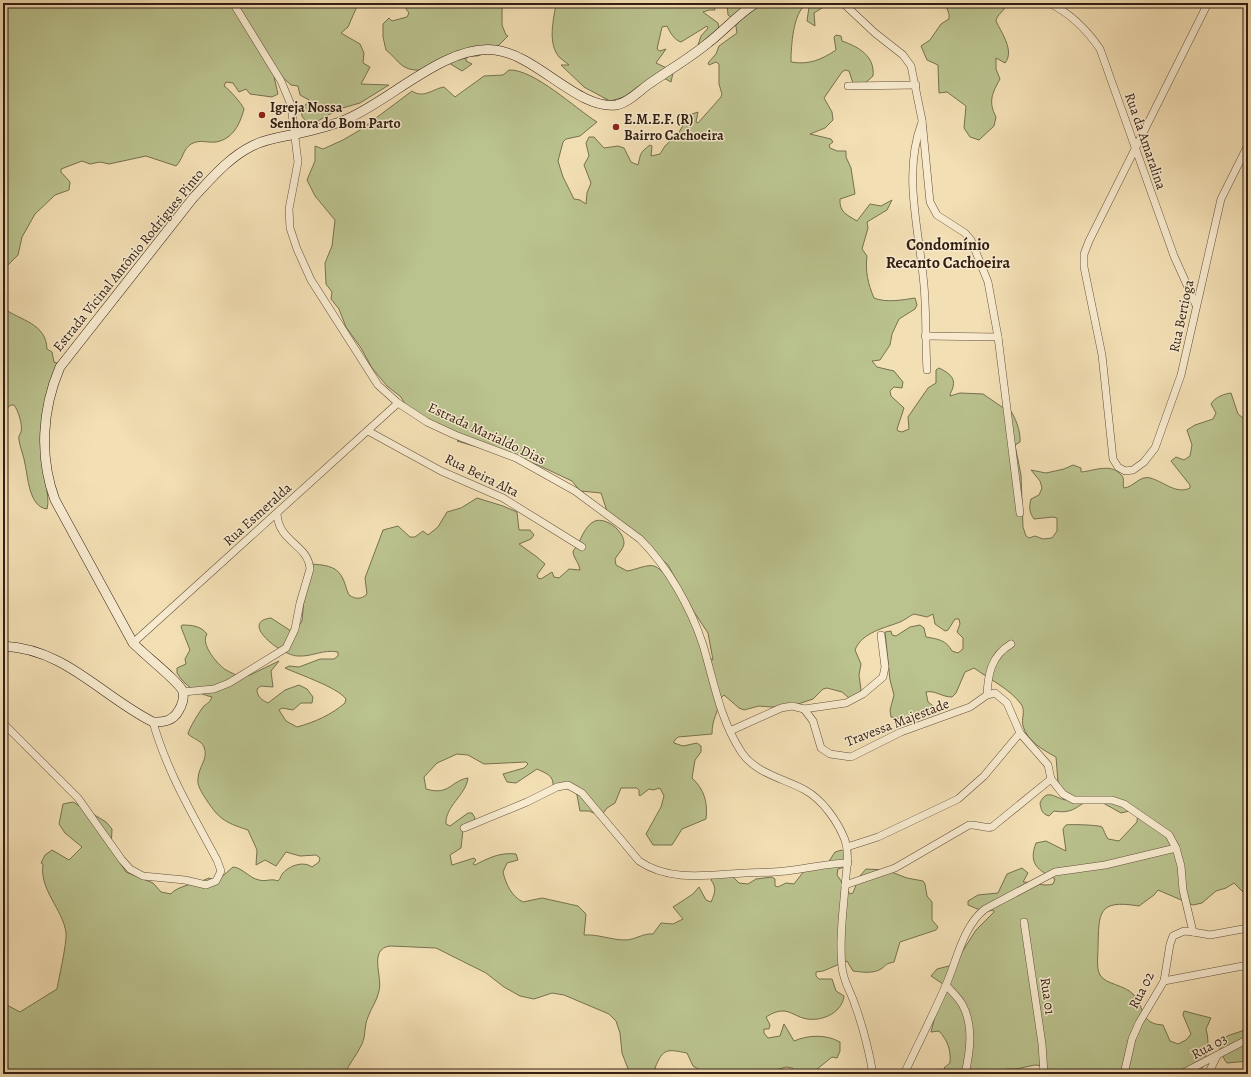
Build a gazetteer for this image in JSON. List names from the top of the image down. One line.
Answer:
{"streets":{"street":["Rua da Amaralina","Estrada Vicinal Antônio Rodrigues Pinto","Rua Bertioga","Estrada Marialdo Dias","Rua Beira Alta","Rua Esmeralda","Travessa Majestade","Rua 02","Rua 01","Rua 03"]},"crossings":[["Rua da Amaralina","Rua Bertioga"],["Estrada Vicinal Antônio Rodrigues Pinto","Estrada Marialdo Dias"],["Estrada Vicinal Antônio Rodrigues Pinto","Rua Esmeralda"],["Estrada Marialdo Dias","Rua Esmeralda"],["Rua Beira Alta","Rua Esmeralda"]],"districts":["Condomínio Recanto Cachoeira"],"places":["Igreja Nossa Senhora do Bom Parto","E.M.E.F. (R) Bairro Cachoeira"]}
